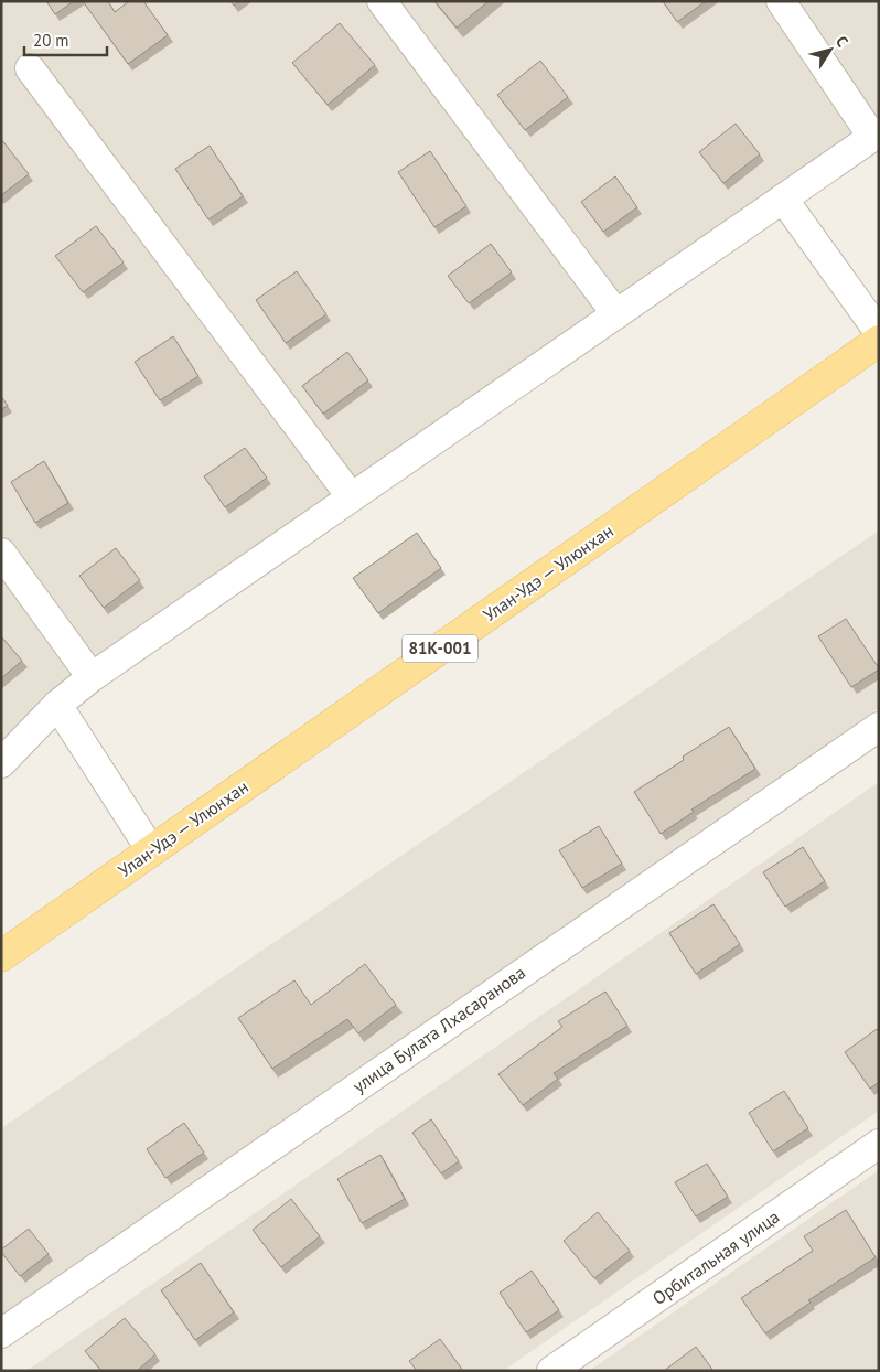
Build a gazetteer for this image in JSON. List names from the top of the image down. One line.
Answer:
{"streets":{"main road":["Улан-Удэ — Улюнхан","81К-001"],"street":["улица Булата Лхасаранова","Орбитальная улица"]},"scale_bar":"20 m","north":"top right"}
